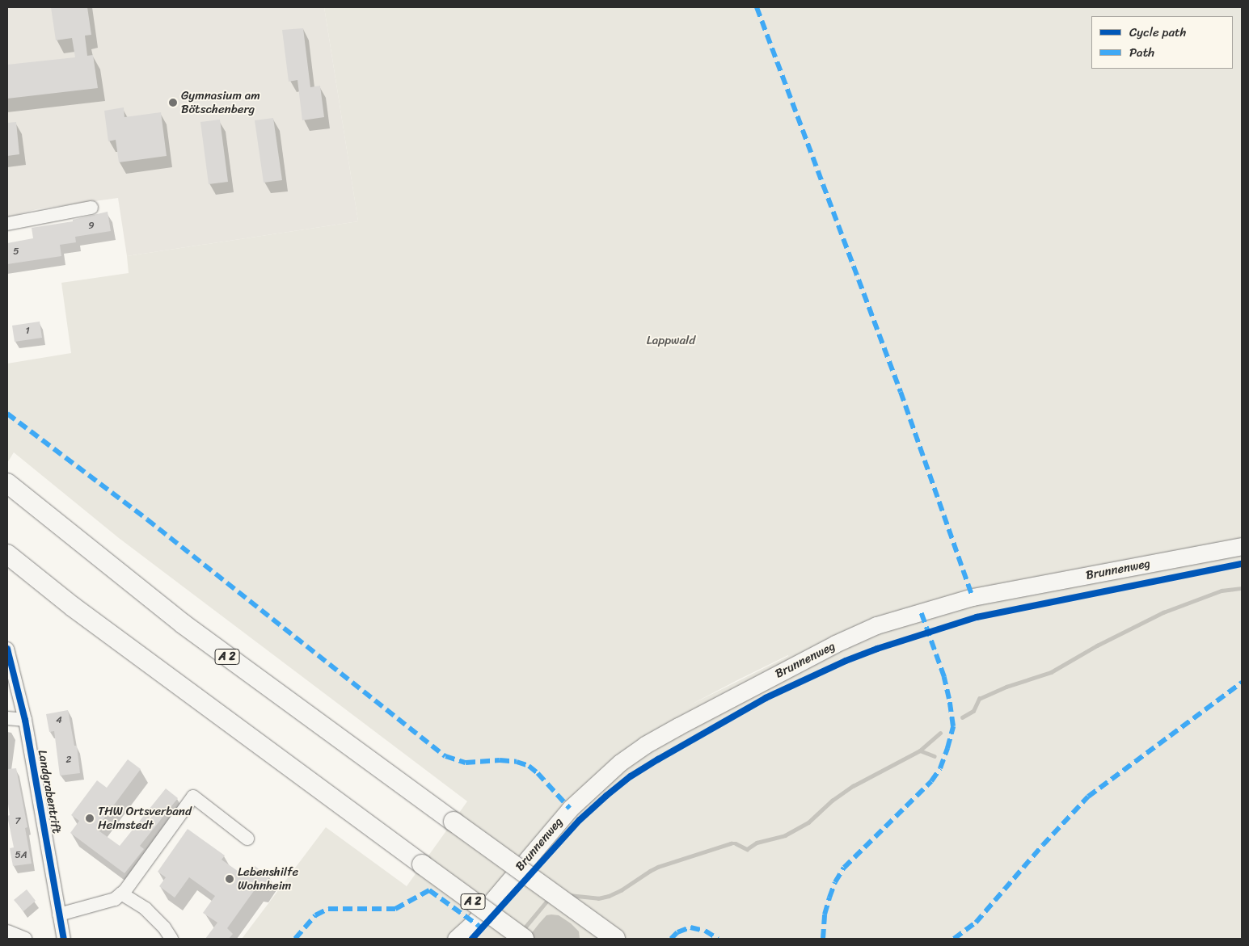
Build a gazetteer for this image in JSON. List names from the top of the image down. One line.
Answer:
{"streets":{"highway":["A 2"],"main road":["Brunnenweg"],"street":["Landgrabentrift"]},"parks":["Lappwald"],"places":["Gymnasium am Bötschenberg","THW Ortsverband Helmstedt","Lebenshilfe Wohnheim"],"house_numbers":["9","5","1","4","2","7","5A"],"legend":["Cycle path","Path"]}
